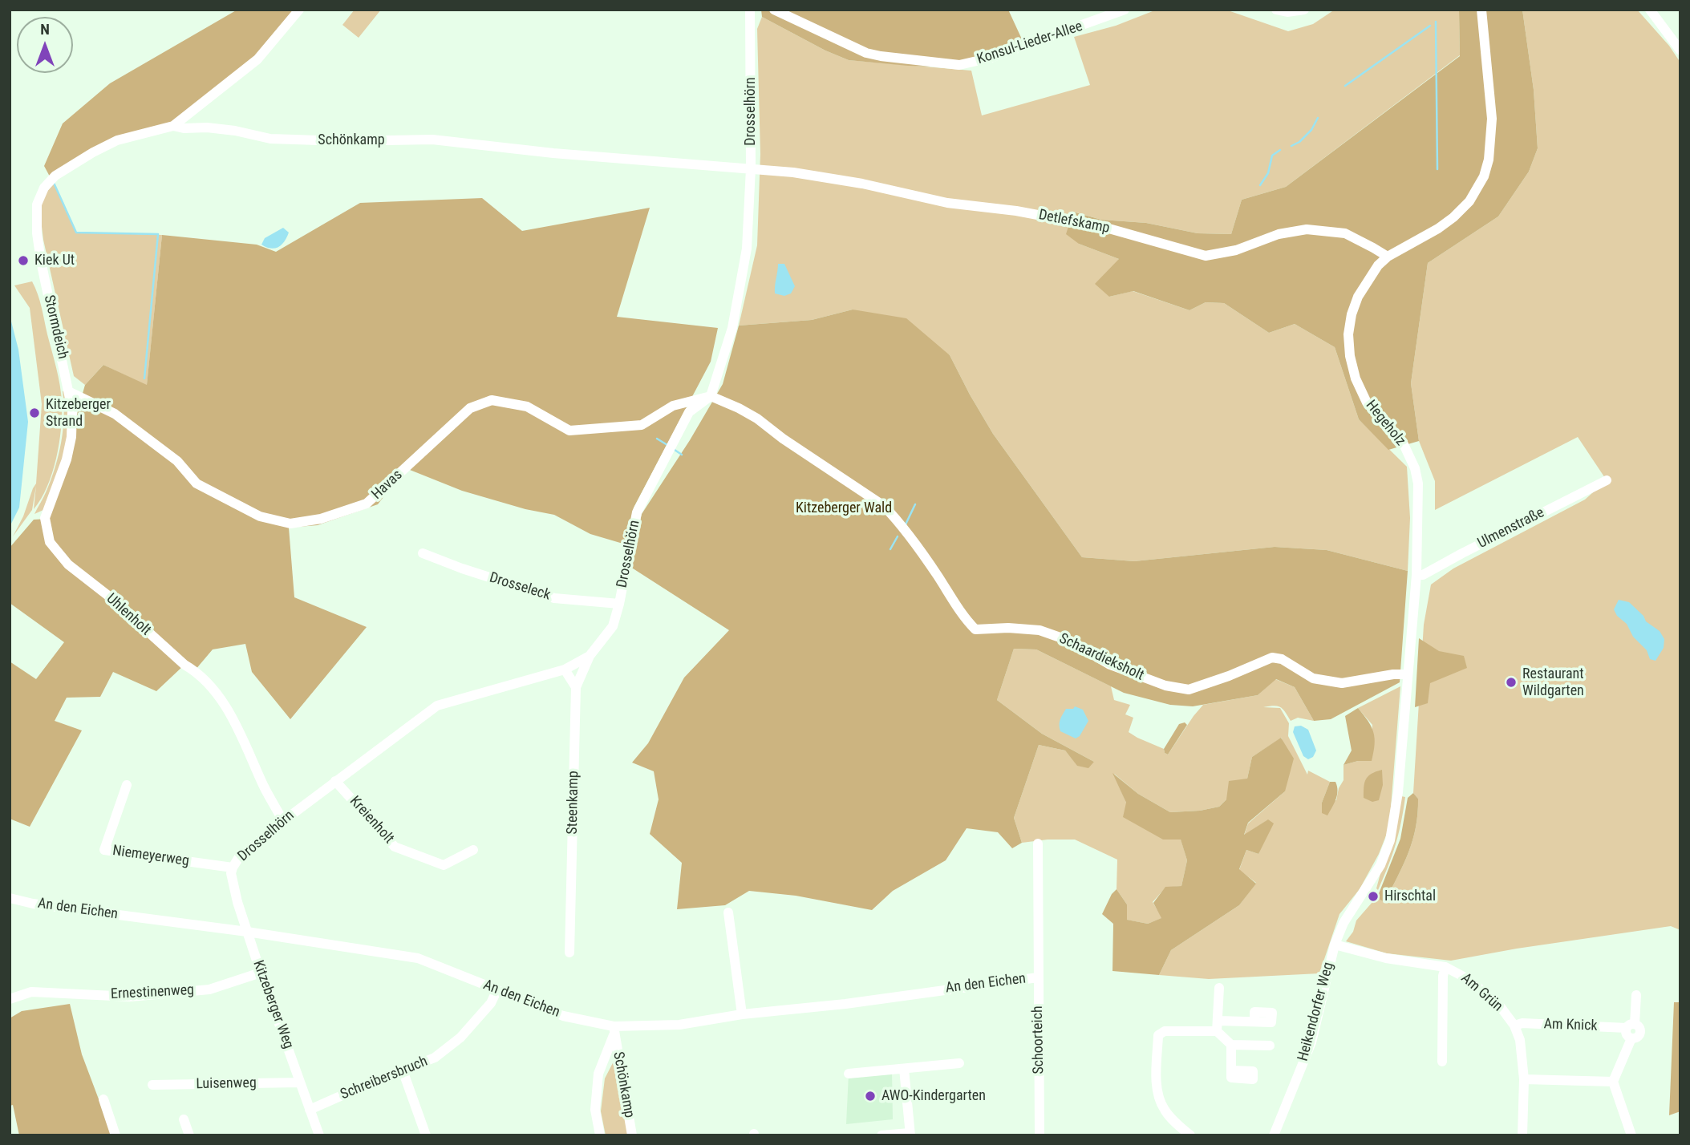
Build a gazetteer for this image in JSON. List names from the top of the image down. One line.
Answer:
{"streets":{"street":["Konsul-Lieder-Allee","Drosselhörn","Schönkamp","Detlefskamp","Stormdeich","Hegeholz","Havas","Ulmenstraße","Drosseleck","Uhlenholt","Schaardieksholt","Steenkamp","Kreienholt","Niemeyerweg","An den Eichen","Ernestinenweg","Am Grün","Kitzeberger Weg","Heikendorfer Weg","Am Knick","Schoorteich","Schreibersbruch","Luisenweg"]},"crossings":[["Drosselhörn","Schönkamp"],["Drosselhörn","Detlefskamp"],["Drosselhörn","Havas"],["Drosselhörn","Drosseleck"],["Drosselhörn","Uhlenholt"],["Drosselhörn","Schaardieksholt"],["Drosselhörn","Steenkamp"],["Drosselhörn","Kreienholt"],["Drosselhörn","Niemeyerweg"],["Drosselhörn","Kitzeberger Weg"],["Schönkamp","Detlefskamp"],["Schönkamp","Stormdeich"],["Schönkamp","An den Eichen"],["Detlefskamp","Hegeholz"],["Stormdeich","Havas"],["Stormdeich","Uhlenholt"],["Hegeholz","Ulmenstraße"],["Hegeholz","Schaardieksholt"],["Hegeholz","Heikendorfer Weg"],["Havas","Uhlenholt"],["Havas","Schaardieksholt"],["Niemeyerweg","Kitzeberger Weg"],["An den Eichen","Kitzeberger Weg"],["An den Eichen","Schoorteich"],["An den Eichen","Schreibersbruch"],["Ernestinenweg","Kitzeberger Weg"],["Am Grün","Heikendorfer Weg"],["Am Grün","Am Knick"],["Kitzeberger Weg","Schreibersbruch"],["Kitzeberger Weg","Luisenweg"]],"parks":["Kitzeberger Wald"],"places":["Kiek Ut","Kitzeberger Strand","Restaurant Wildgarten","Hirschtal","AWO-Kindergarten"],"north":"top"}
